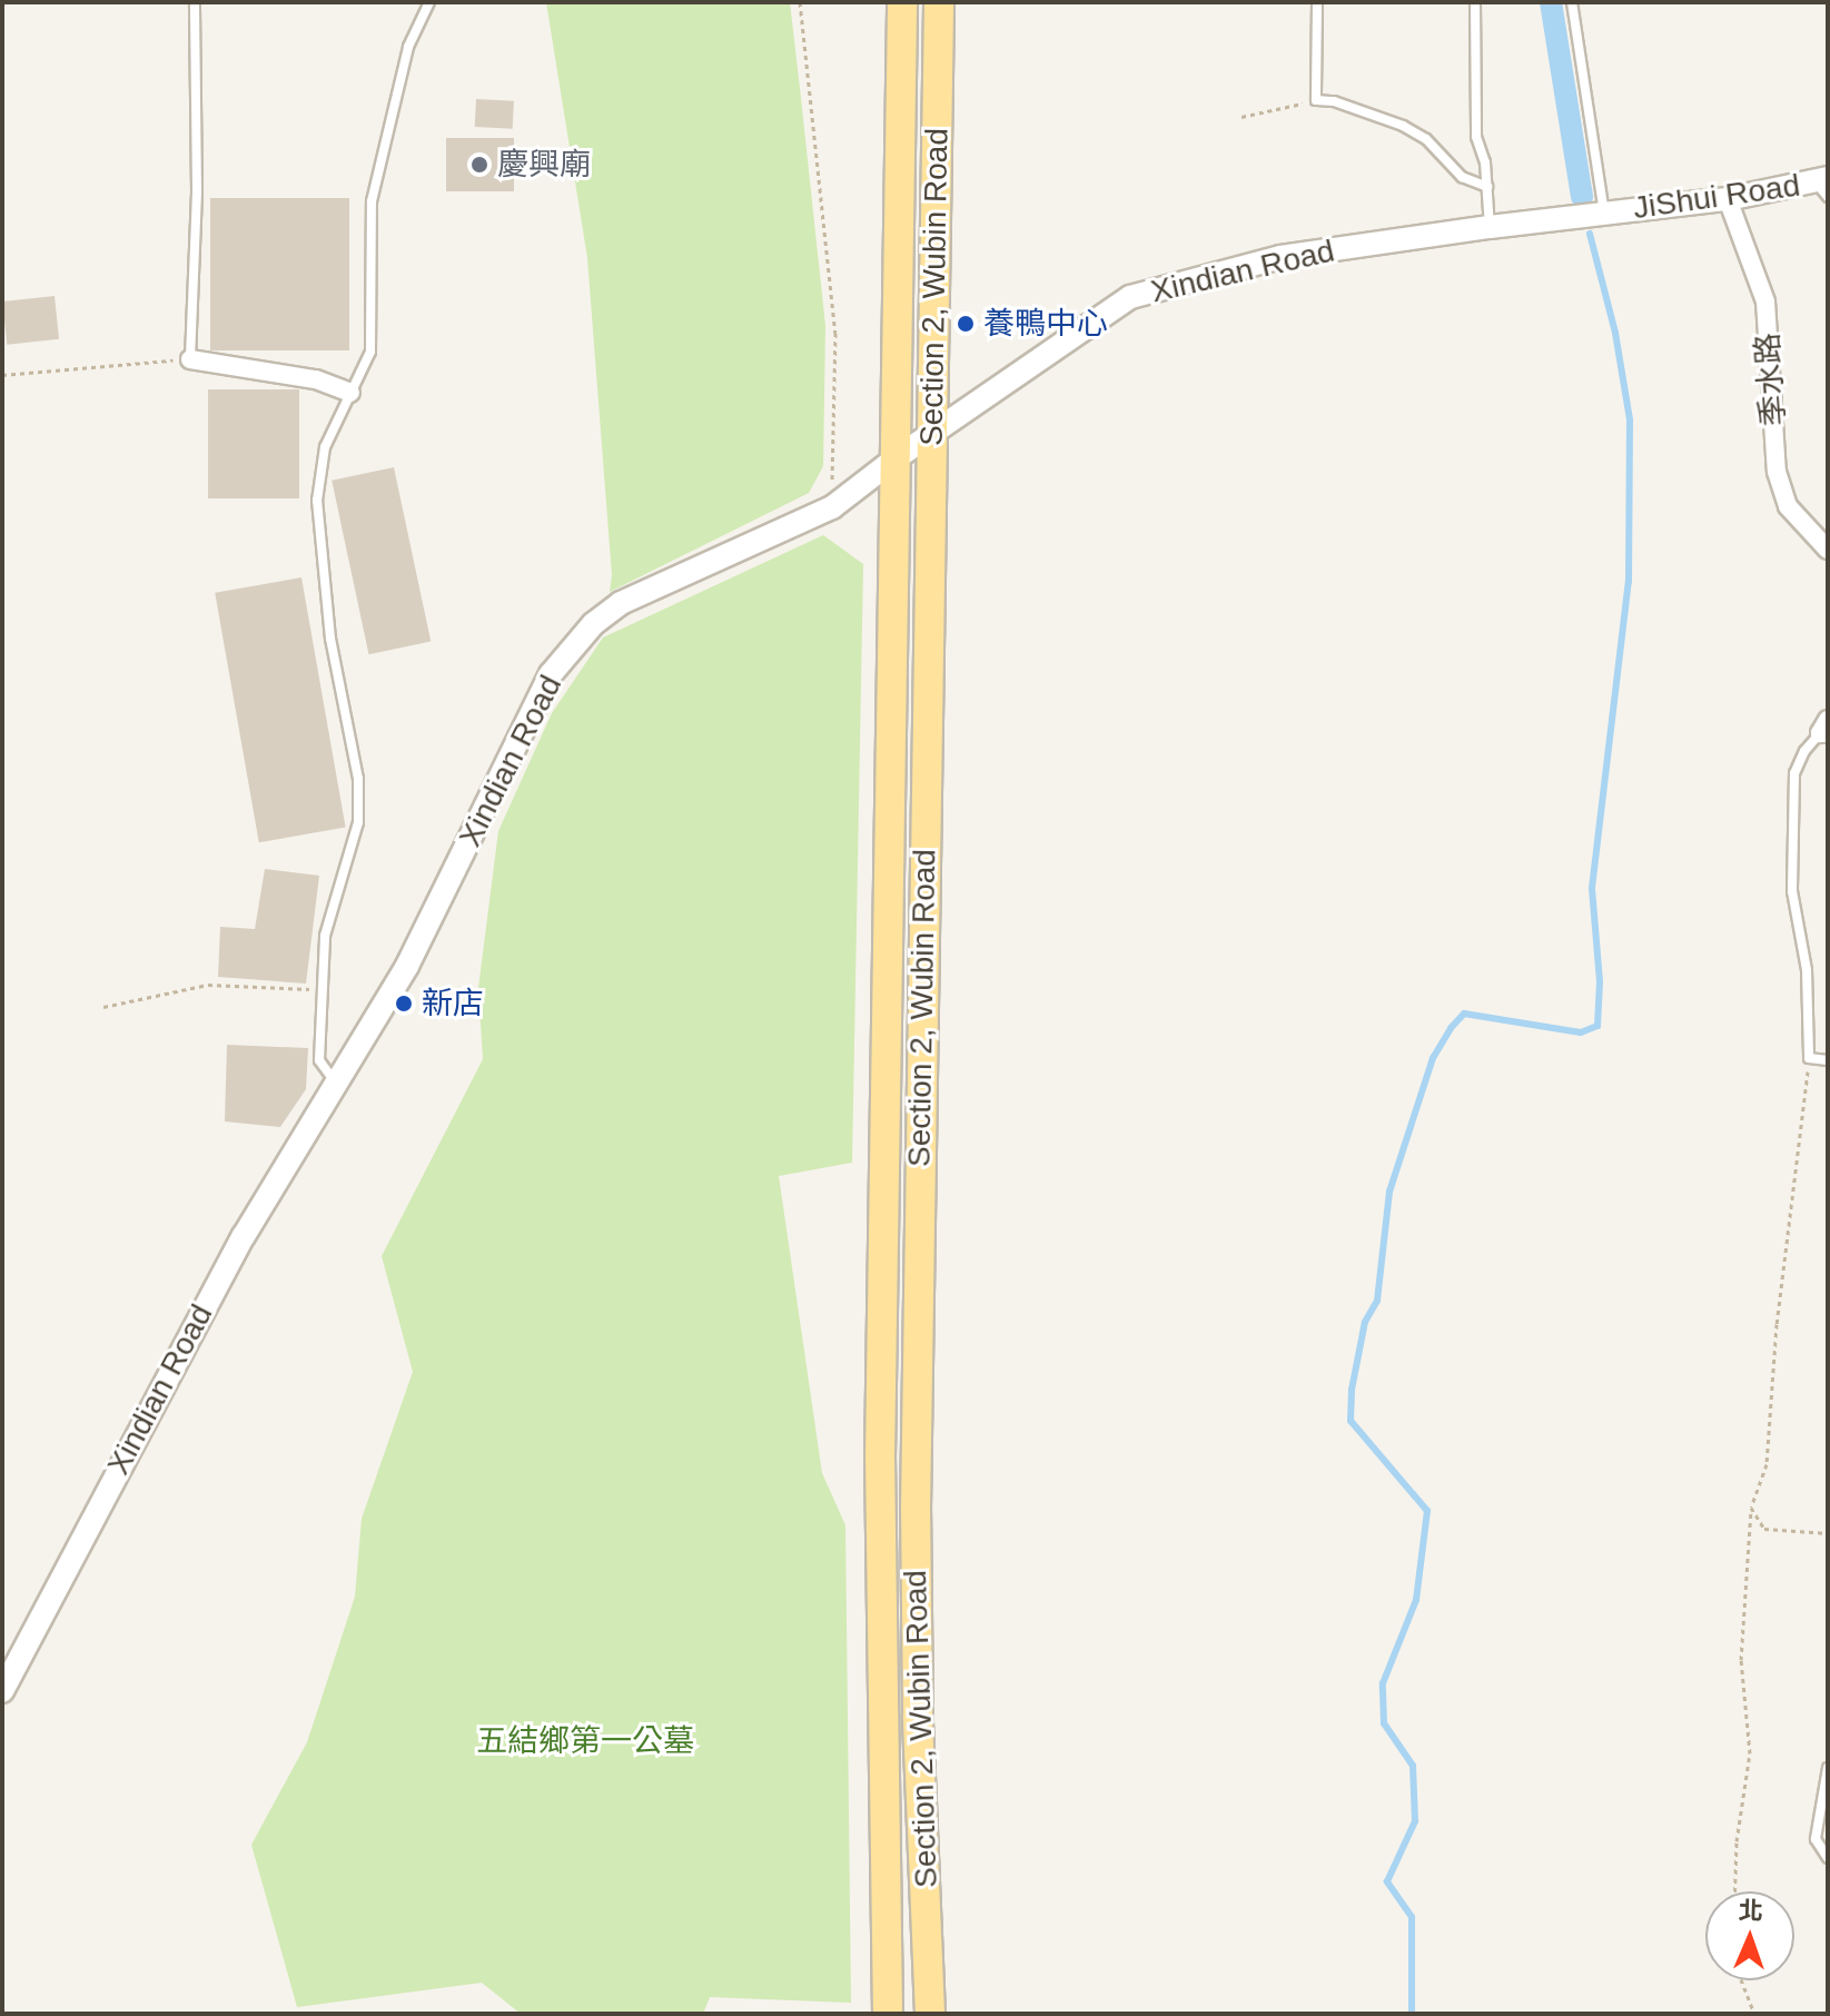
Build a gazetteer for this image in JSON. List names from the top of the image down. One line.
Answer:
{"streets":{"main road":["Section 2, Wubin Road"],"street":["JiShui Road","Xindian Road","季水路"]},"crossings":[["JiShui Road","Xindian Road"],["JiShui Road","季水路"],["Xindian Road","Section 2, Wubin Road"]],"parks":["五結鄉第一公墓"],"places":["慶興廟","養鴨中心","新店"],"north":"top"}
